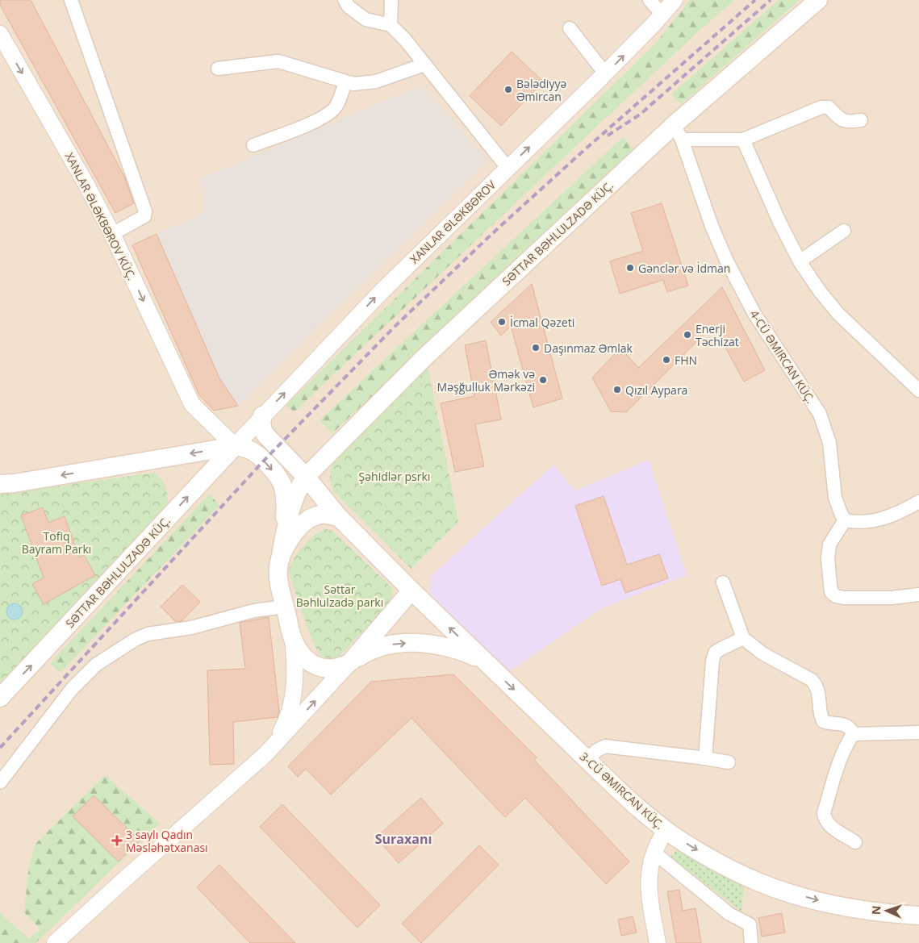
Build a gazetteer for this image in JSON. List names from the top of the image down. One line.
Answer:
{"streets":{"main road":["SƏTTAR BƏHLULZADƏ KÜÇ.","3-CÜ ƏMIRCAN KÜÇ."],"street":["XANLAR ƏLƏKBƏROV KÜÇ.","XANLAR ƏLƏKBƏROV","4-CÜ ƏMIRCAN KÜÇ."]},"crossings":[["XANLAR ƏLƏKBƏROV KÜÇ.","XANLAR ƏLƏKBƏROV"],["XANLAR ƏLƏKBƏROV KÜÇ.","SƏTTAR BƏHLULZADƏ KÜÇ."],["XANLAR ƏLƏKBƏROV","SƏTTAR BƏHLULZADƏ KÜÇ."],["SƏTTAR BƏHLULZADƏ KÜÇ.","4-CÜ ƏMIRCAN KÜÇ."],["SƏTTAR BƏHLULZADƏ KÜÇ.","3-CÜ ƏMIRCAN KÜÇ."]],"one_way":["XANLAR ƏLƏKBƏROV KÜÇ.","XANLAR ƏLƏKBƏROV"],"districts":["Suraxanı"],"parks":["Şəhidlər psrkı","Tofiq Bayram Parkı","Səttar Bəhlulzadə parkı"],"places":{"other":["Bələdiyyə Əmircan","Gənclər və İdman","İcmal Qəzeti","Enerji Təchizat","Daşınmaz Əmlak","FHN","Əmək və Məşğulluk Mərkəzi","Qızıl Aypara"],"health":["3 saylı Qadın Məsləhətxanası"]},"north":"left"}
